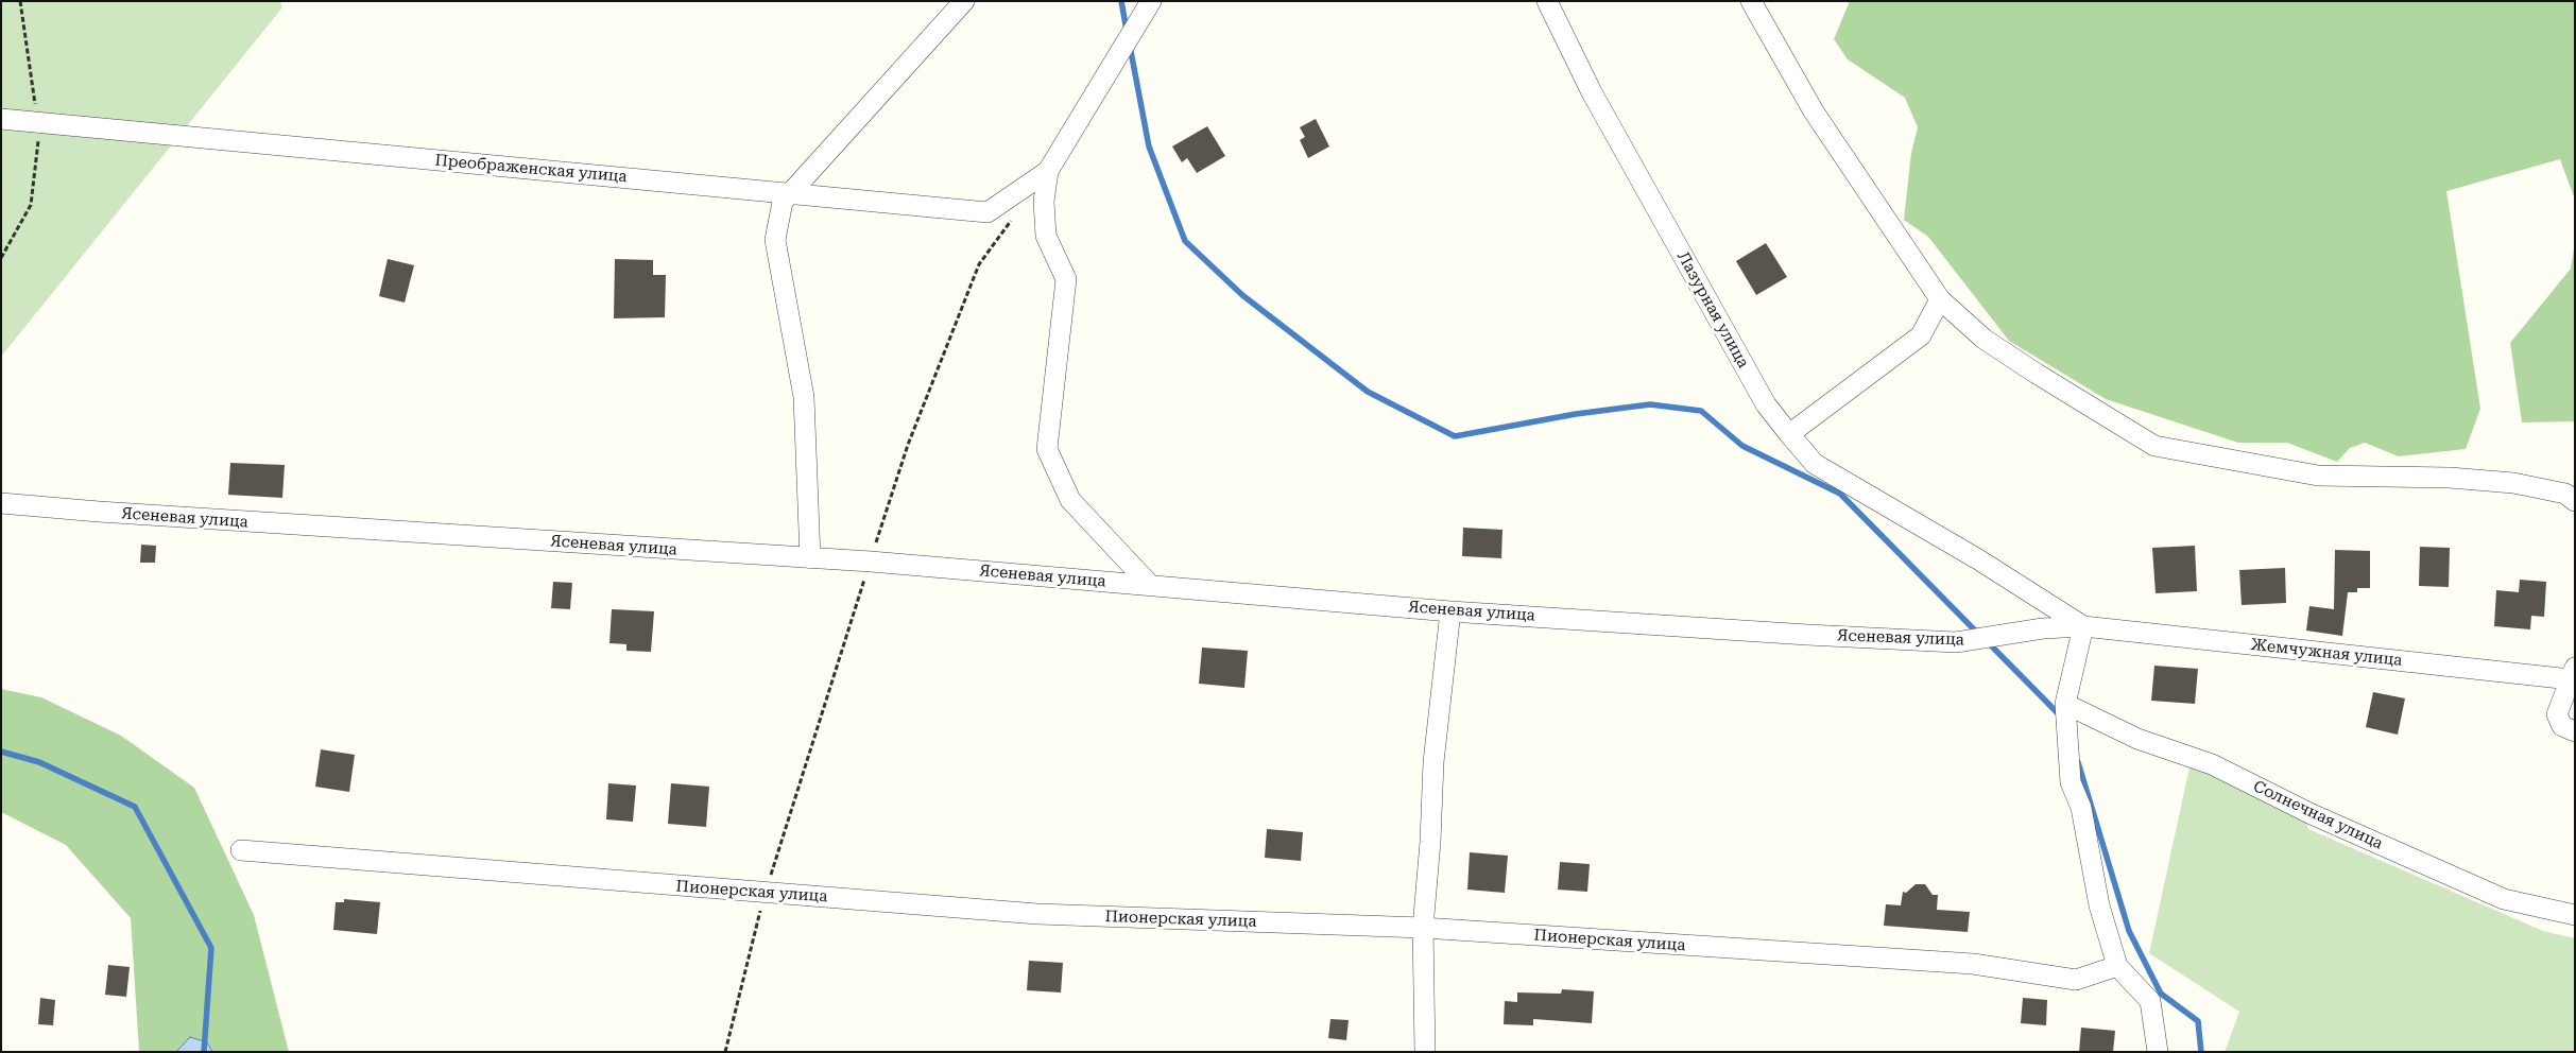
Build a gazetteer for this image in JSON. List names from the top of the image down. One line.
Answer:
{"streets":{"street":["Преображенская улица","Лазурная улица","Ясеневая улица","Жемчужная улица","Солнечная улица","Пионерская улица"]},"crossings":[["Лазурная улица","Ясеневая улица"],["Лазурная улица","Жемчужная улица"],["Ясеневая улица","Жемчужная улица"]]}
